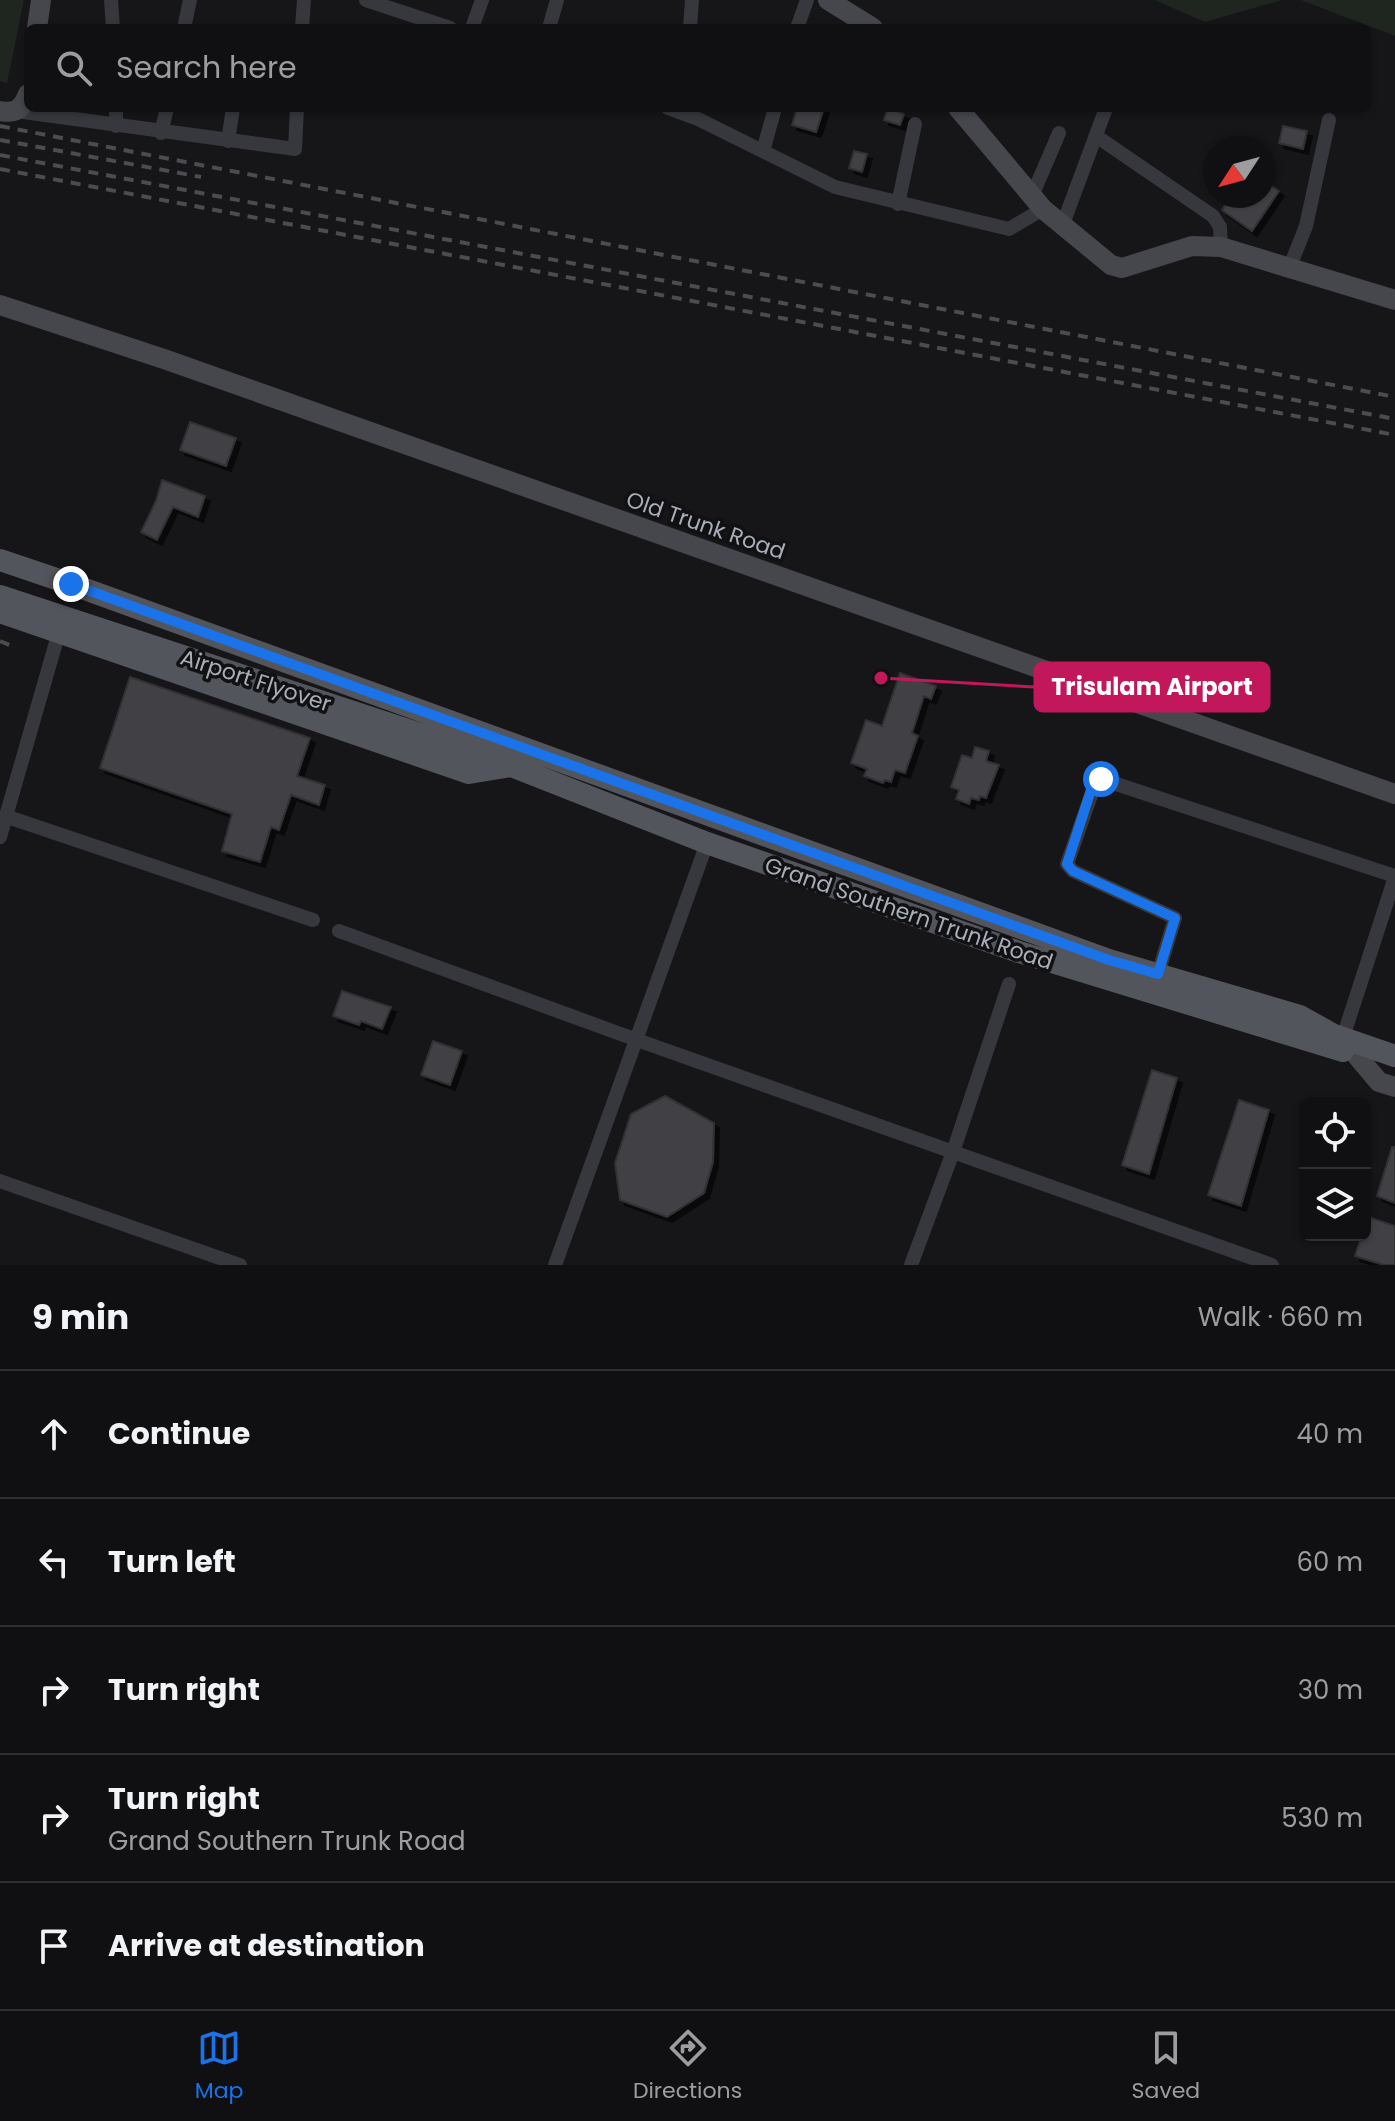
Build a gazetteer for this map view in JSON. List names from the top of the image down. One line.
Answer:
{"streets":{"main road":["Airport Flyover","Grand Southern Trunk Road"],"street":["Old Trunk Road"]},"crossings":[["Airport Flyover","Grand Southern Trunk Road"]],"places":["Trisulam Airport"],"north":"bottom left","page":{"search":"Search here","heading":["9 min","Walk · 660 m"],"list":[["Continue","40 m"],["Turn left","60 m"],["Turn right","30 m"],["Turn right","Grand Southern Trunk Road","530 m"],"Arrive at destination"],"nav":["Map","Directions","Saved"]}}
